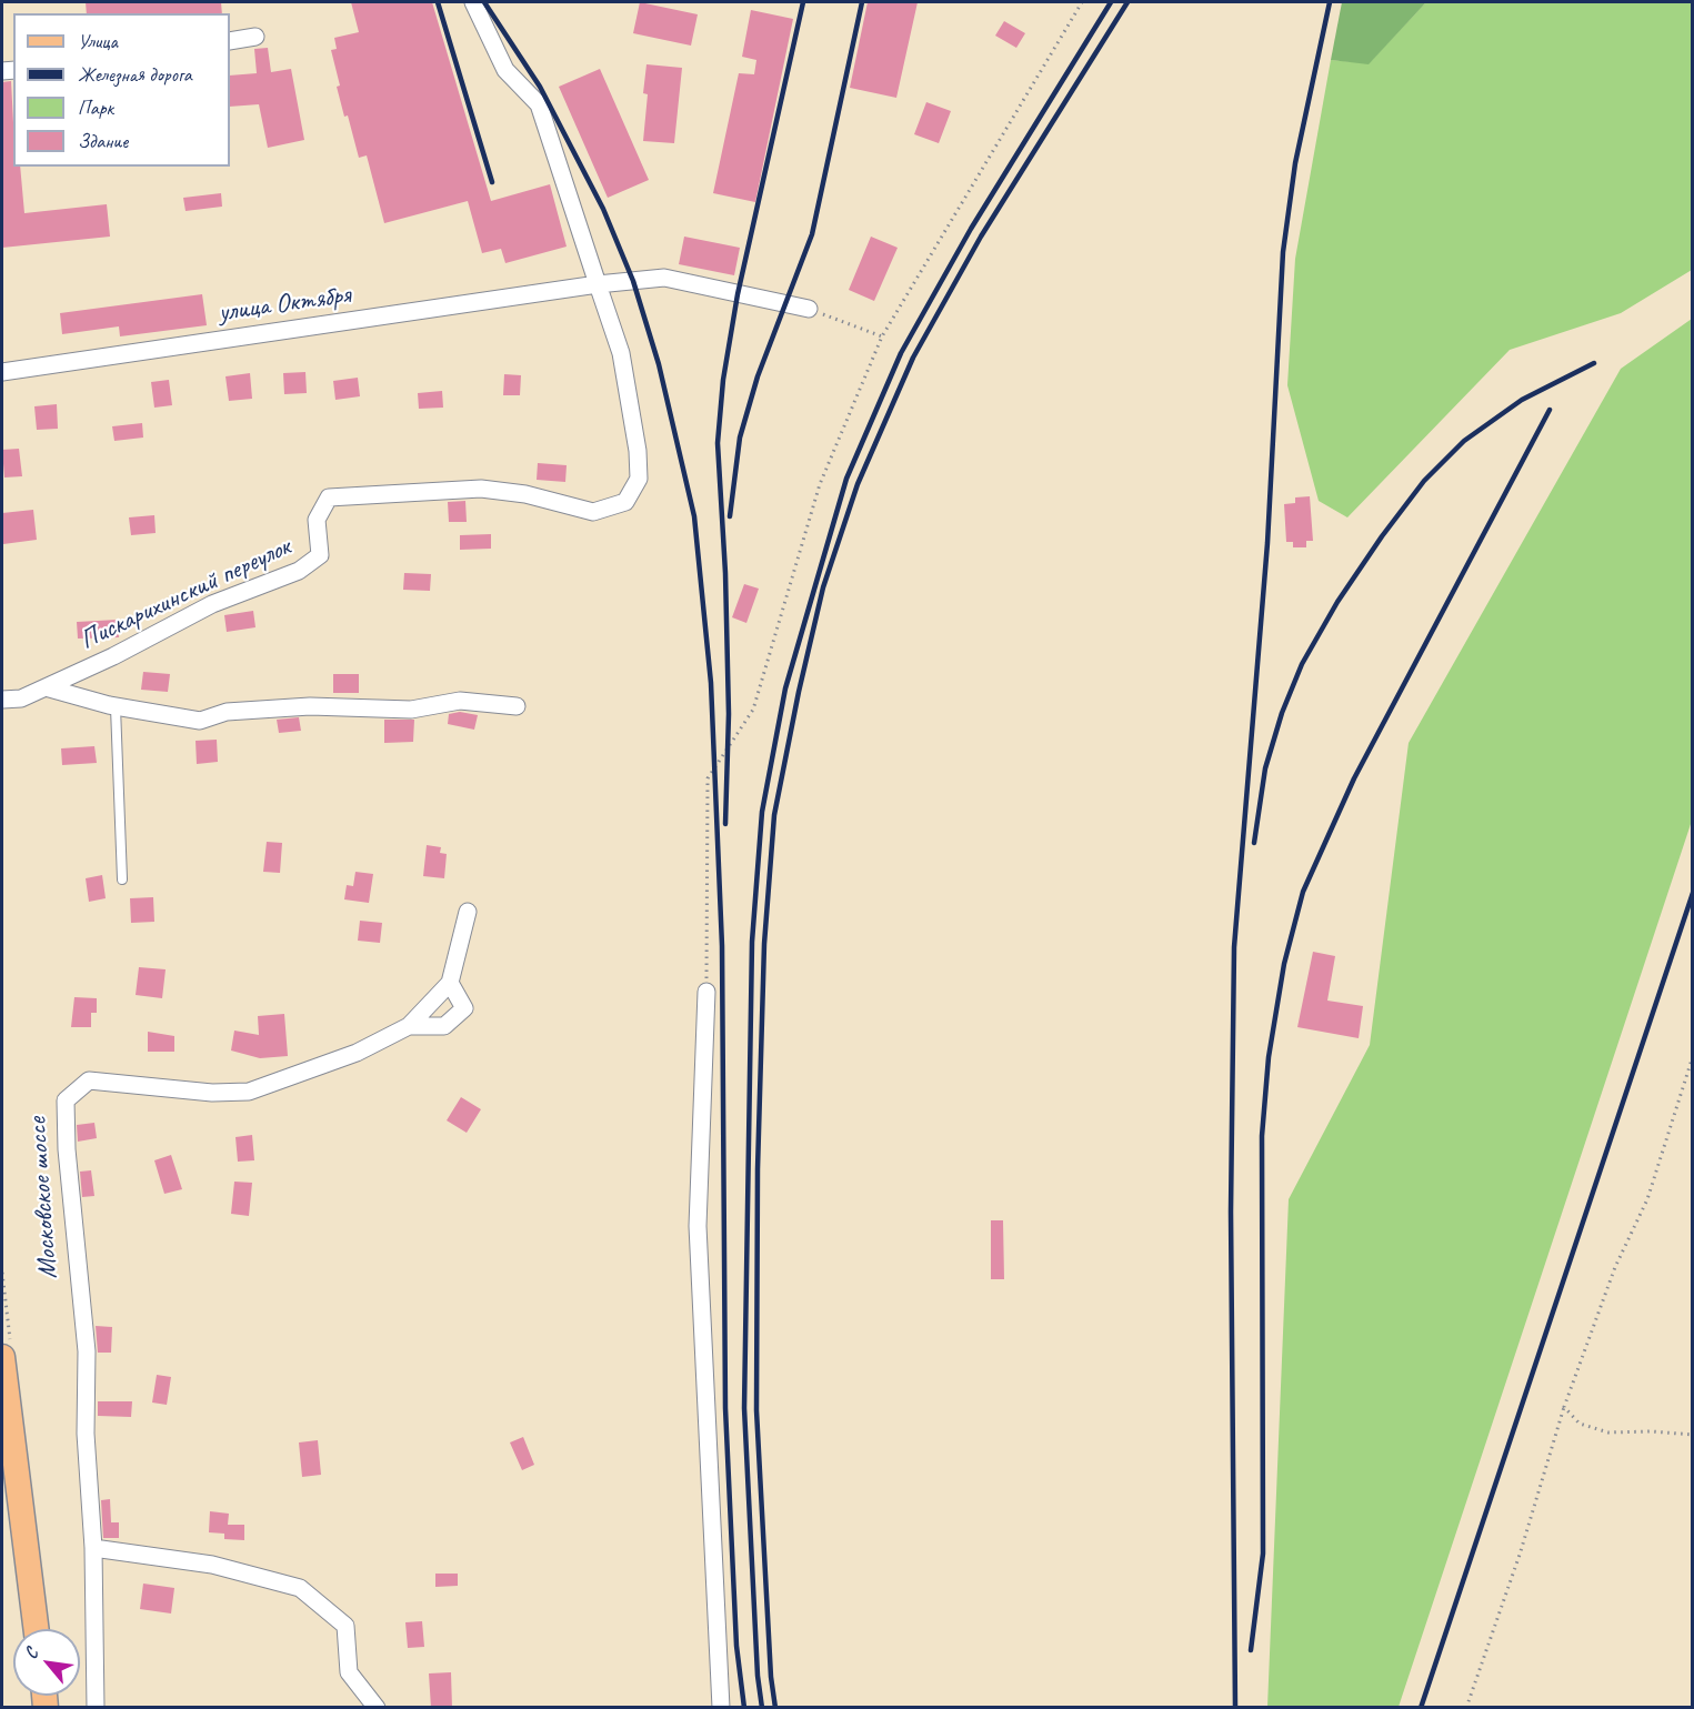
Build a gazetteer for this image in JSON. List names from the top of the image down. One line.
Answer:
{"streets":{"street":["улица Октября","Пискарихинский переулок","Московское шоссе"]},"crossings":[["улица Октября","Пискарихинский переулок"]],"legend":["Улица","Железная дорога","Парк","Здание"],"north":"top left"}
